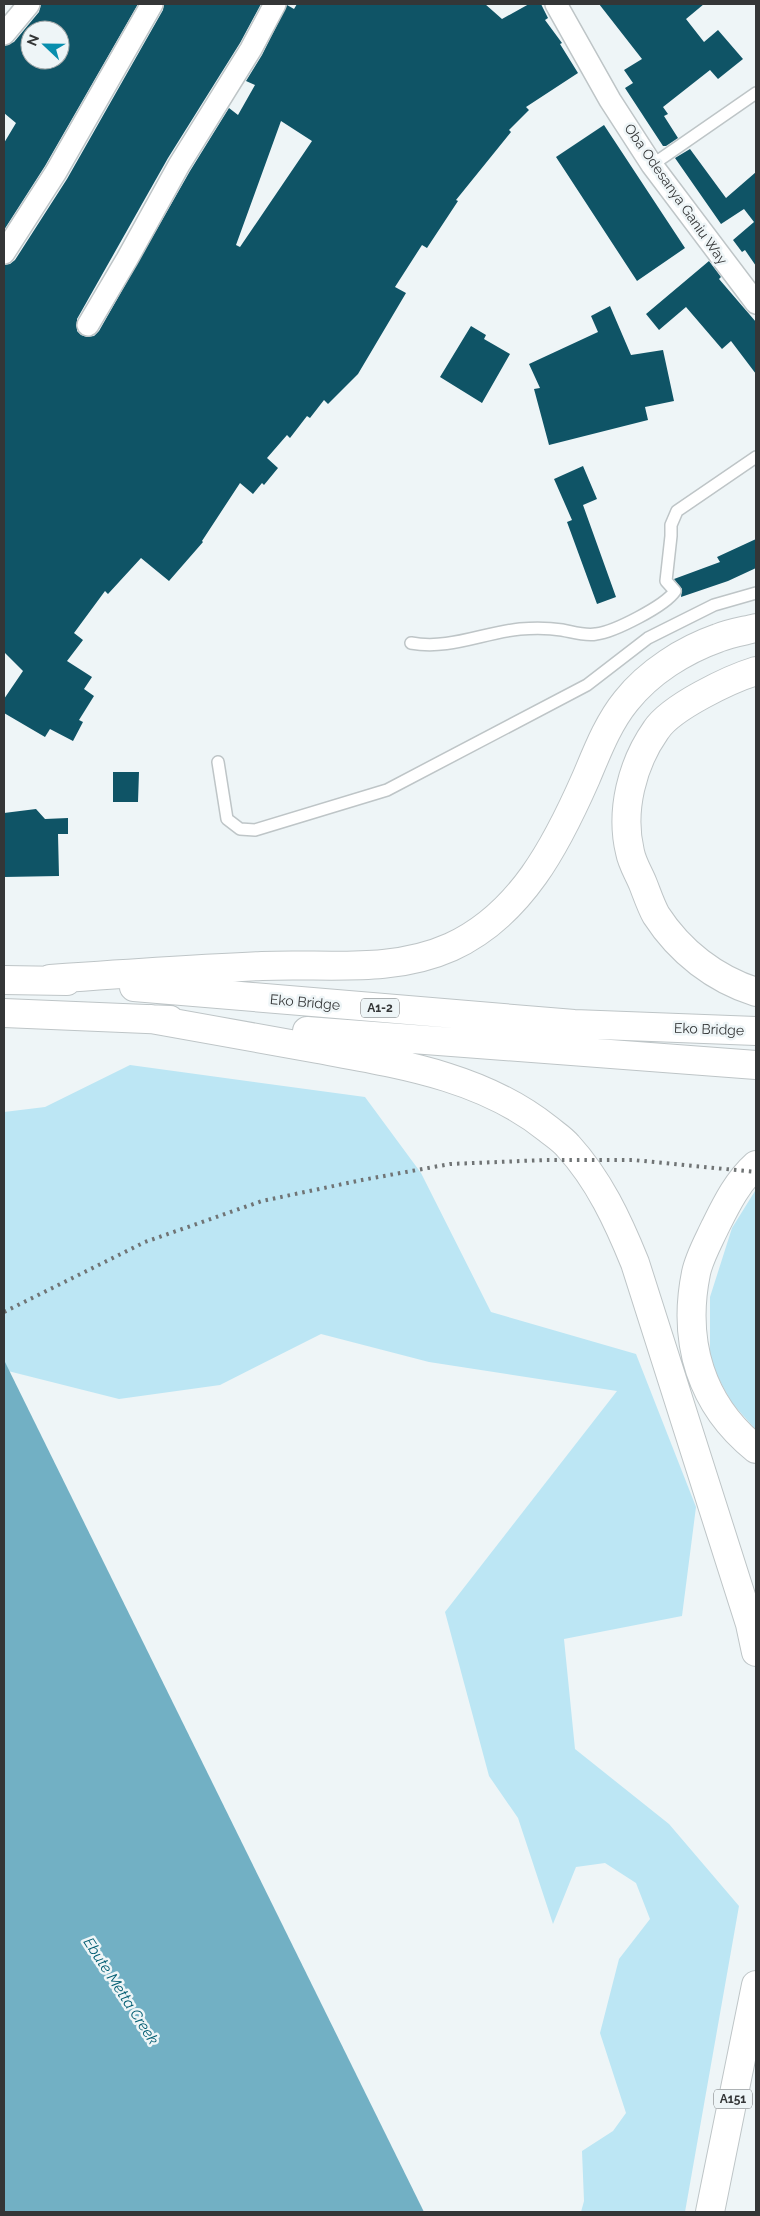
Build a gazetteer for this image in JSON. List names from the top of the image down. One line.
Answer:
{"streets":{"main road":["Eko Bridge","A1-2","A151"],"street":["Oba Odesanya Ganiu Way"]},"water":["Ebute Metta Creek"],"north":"left"}
